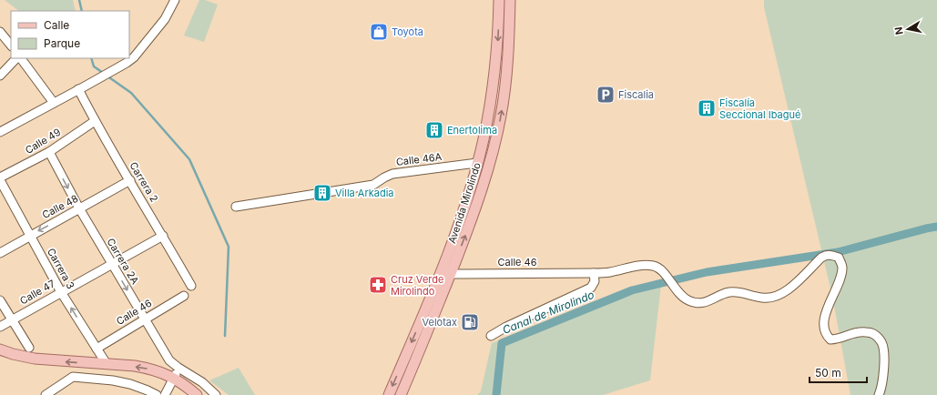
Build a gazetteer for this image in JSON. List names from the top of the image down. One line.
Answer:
{"streets":{"main road":["Avenida Mirolindo"],"street":["Calle 49","Calle 46A","Carrera 2","Calle 48","Carrera 2A","Calle 46","Carrera 3","Calle 47"]},"crossings":[["Calle 49","Carrera 2"],["Calle 49","Carrera 2A"],["Calle 46A","Avenida Mirolindo"],["Carrera 2","Calle 48"],["Carrera 2","Calle 47"],["Avenida Mirolindo","Calle 46"],["Calle 48","Carrera 2A"],["Calle 48","Carrera 3"],["Carrera 2A","Calle 46"],["Carrera 2A","Calle 47"],["Calle 46","Carrera 3"],["Carrera 3","Calle 47"]],"one_way":["Calle 48","Carrera 2A"],"water":["Canal de Mirolindo"],"places":{"shop":["Toyota"],"parking":["Fiscalia"],"building":["Fiscalía Seccional Ibagué","Enertolima","Villa Arkadia"],"pharmacy":["Cruz Verde Mirolindo"],"fuel station":["Velotax"]},"legend":["Calle","Parque"],"scale_bar":"50 m","north":"left"}
